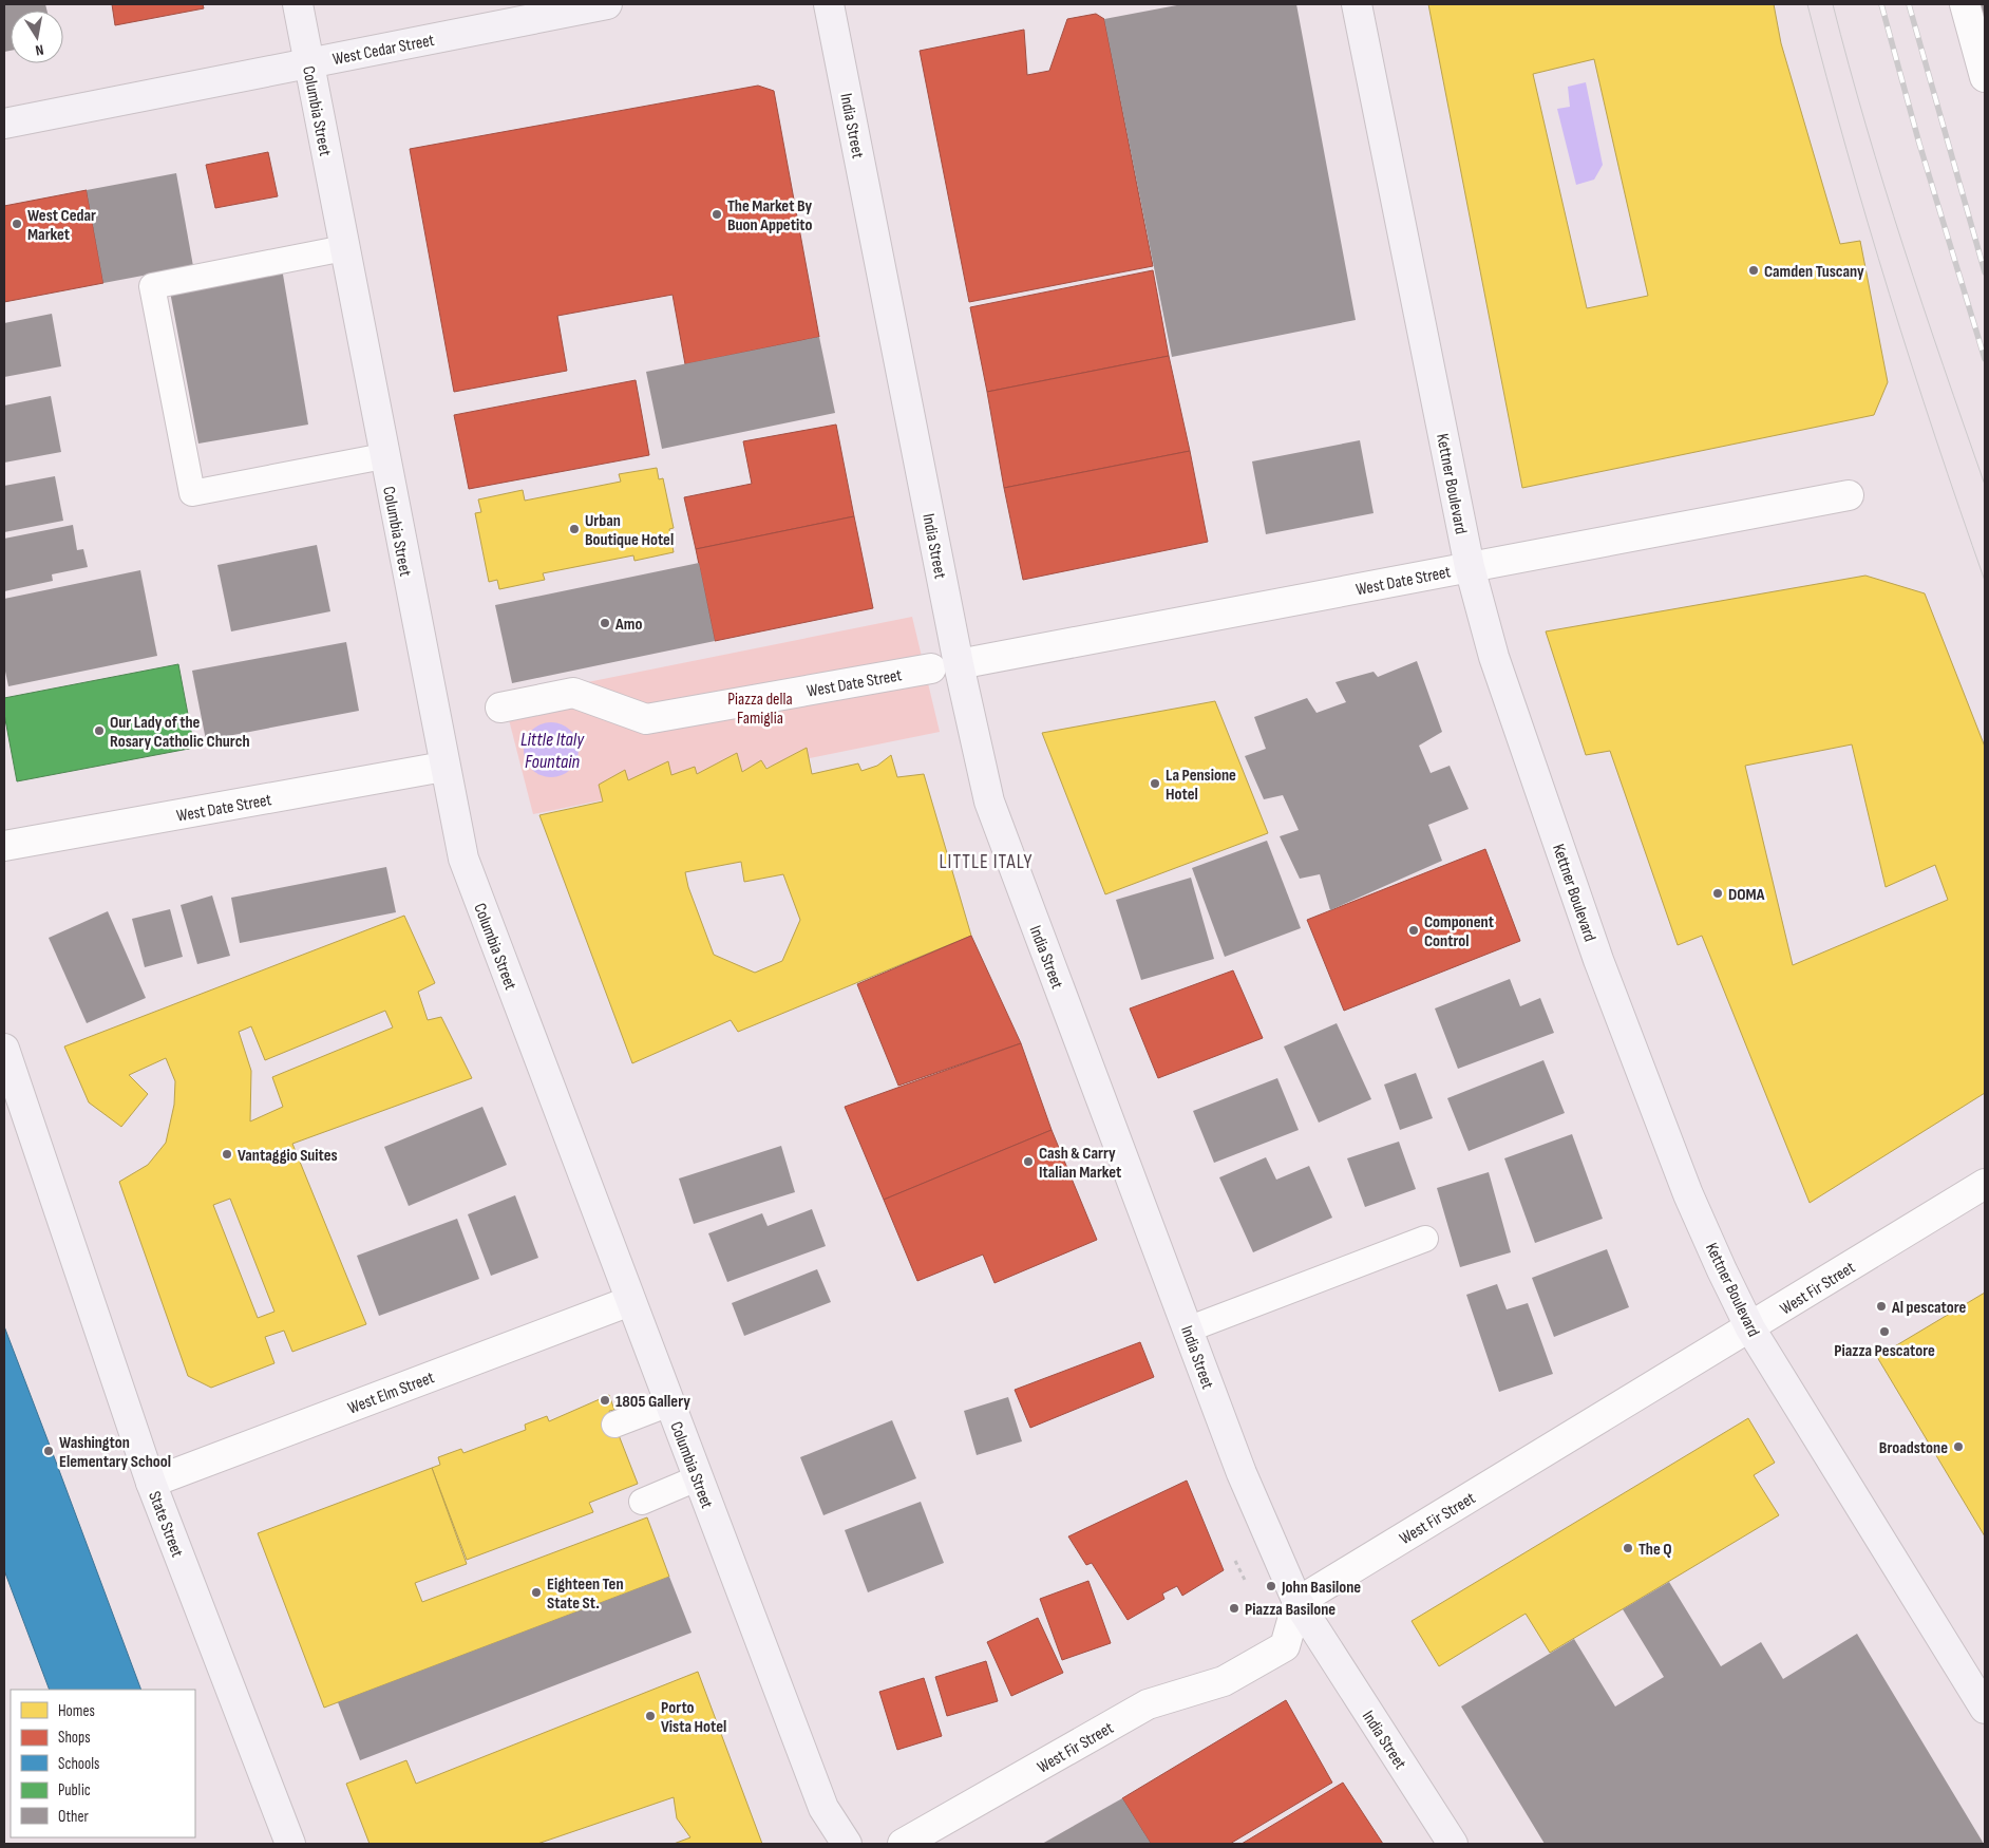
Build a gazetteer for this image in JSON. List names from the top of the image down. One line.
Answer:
{"streets":{"main road":["West Cedar Street","Columbia Street","India Street","Kettner Boulevard","State Street"],"street":["West Date Street","West Fir Street","West Elm Street"]},"crossings":[["West Cedar Street","Columbia Street"],["Columbia Street","West Date Street"],["Columbia Street","West Elm Street"],["India Street","West Date Street"],["India Street","West Fir Street"],["Kettner Boulevard","West Date Street"],["Kettner Boulevard","West Fir Street"],["West Elm Street","State Street"]],"districts":["LITTLE ITALY"],"water":["Little Italy Fountain"],"parks":["Piazza della Famiglia"],"places":["The Market By Buon Appetito","West Cedar Market","Camden Tuscany","Urban Boutique Hotel","Amo","Our Lady of the Rosary Catholic Church","La Pensione Hotel","DOMA","Component Control","Vantaggio Suites","Cash & Carry Italian Market","Al pescatore","Piazza Pescatore","1805 Gallery","Broadstone","Washington Elementary School","The Q","John Basilone","Eighteen Ten State St.","Piazza Basilone","Porto Vista Hotel"],"legend":["Homes","Shops","Schools","Public","Other"],"north":"bottom"}
